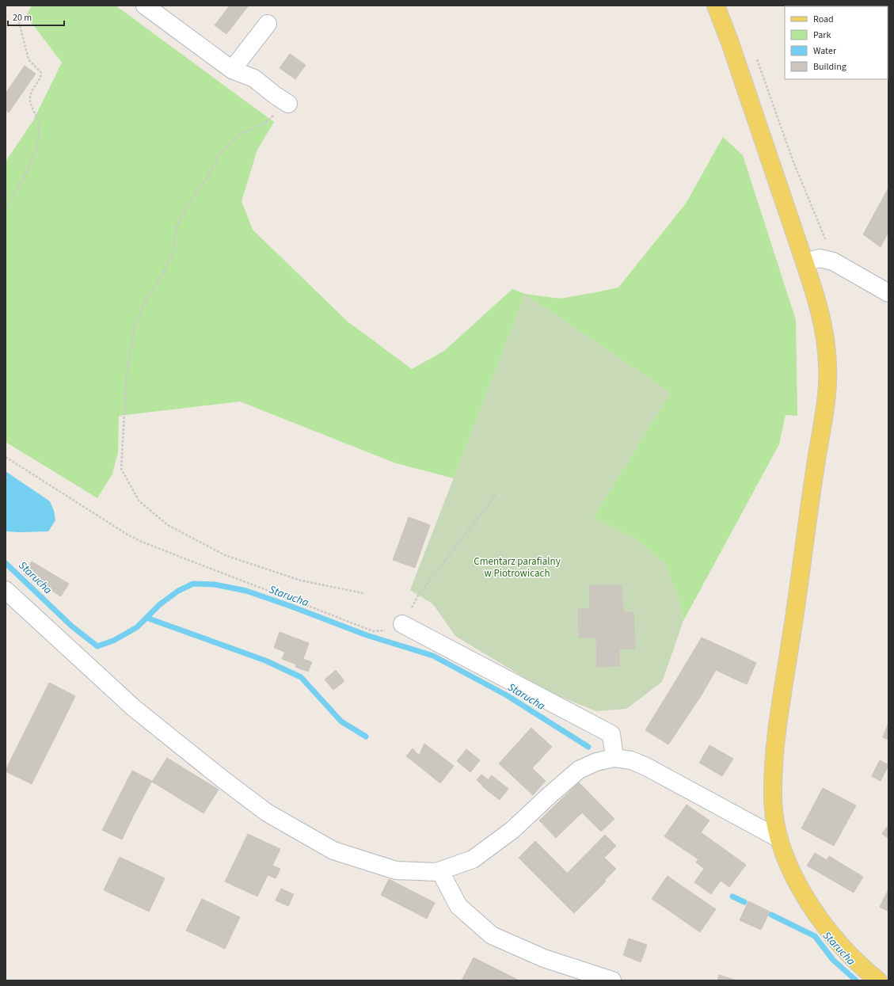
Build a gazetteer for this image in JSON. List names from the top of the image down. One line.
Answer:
{"water":["Starucha"],"parks":["Cmentarz parafialny w Piotrowicach"],"legend":["Road","Park","Water","Building"],"scale_bar":"20 m"}
